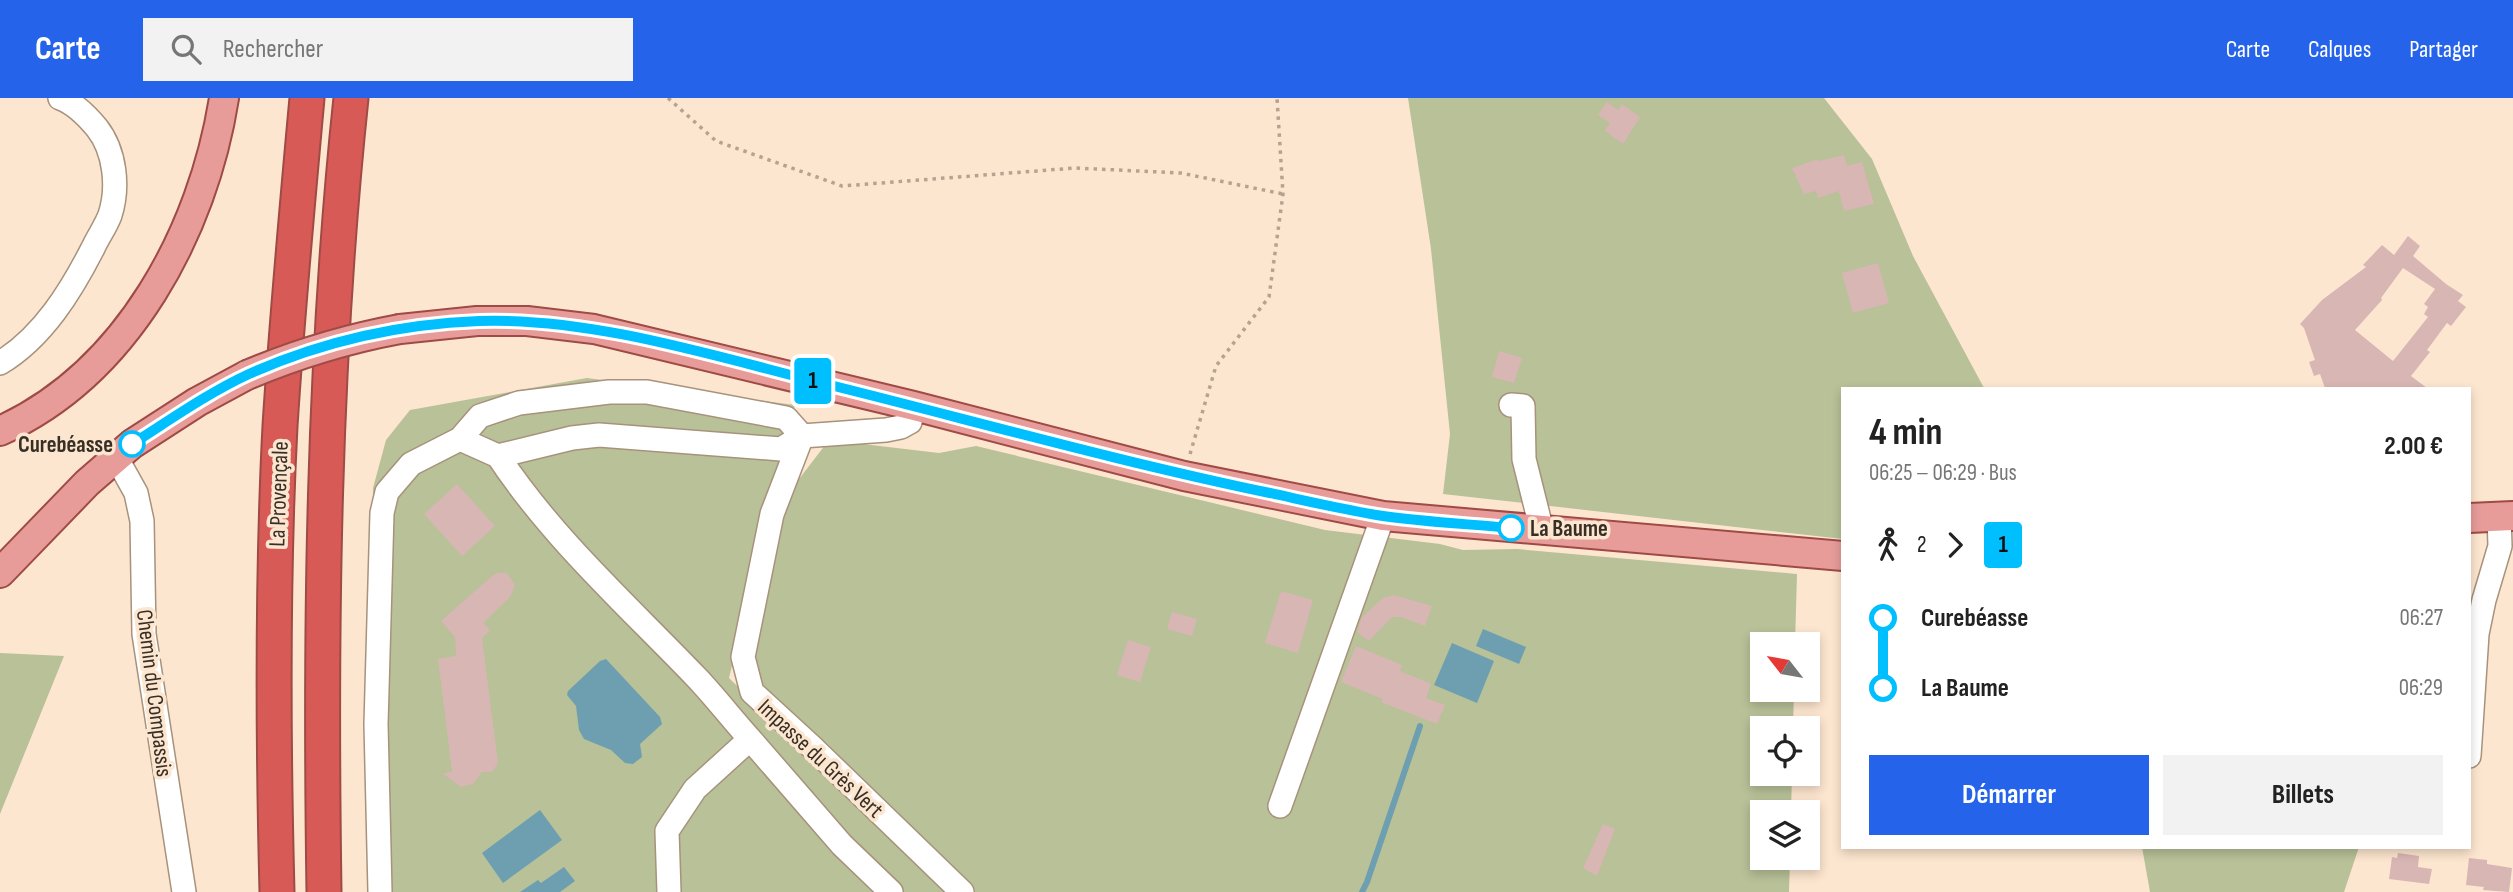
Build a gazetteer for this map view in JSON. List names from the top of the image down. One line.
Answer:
{"streets":{"highway":["La Provençale"],"street":["Chemin du Compassis","Impasse du Grès Vert"]},"places":["Curebéasse","La Baume"],"lines":["bus line 1"],"north":"top left","page":{"header":"Carte","search":"Rechercher","nav":["Carte","Calques","Partager"],"on_map":"1","heading":["4 min","06:25 – 06:29 · Bus","2.00 €"],"legs":["2","1"],"list":[{"name":"Curebéasse","value":"06:27"},{"name":"La Baume","value":"06:29"}],"buttons":["Démarrer","Billets"]}}
